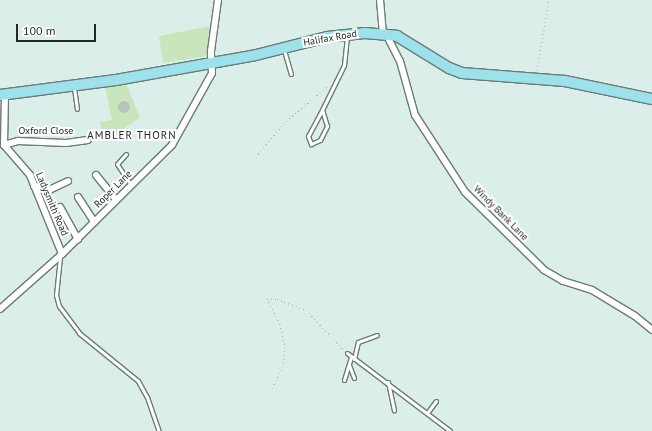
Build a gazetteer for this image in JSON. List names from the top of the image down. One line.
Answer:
{"streets":{"main road":["Halifax Road"],"street":["Oxford Close","Roper Lane","Ladysmith Road","Windy Bank Lane"]},"crossings":[["Halifax Road","Roper Lane"],["Halifax Road","Windy Bank Lane"],["Oxford Close","Ladysmith Road"],["Roper Lane","Ladysmith Road"]],"districts":["AMBLER THORN"],"scale_bar":"100 m"}
